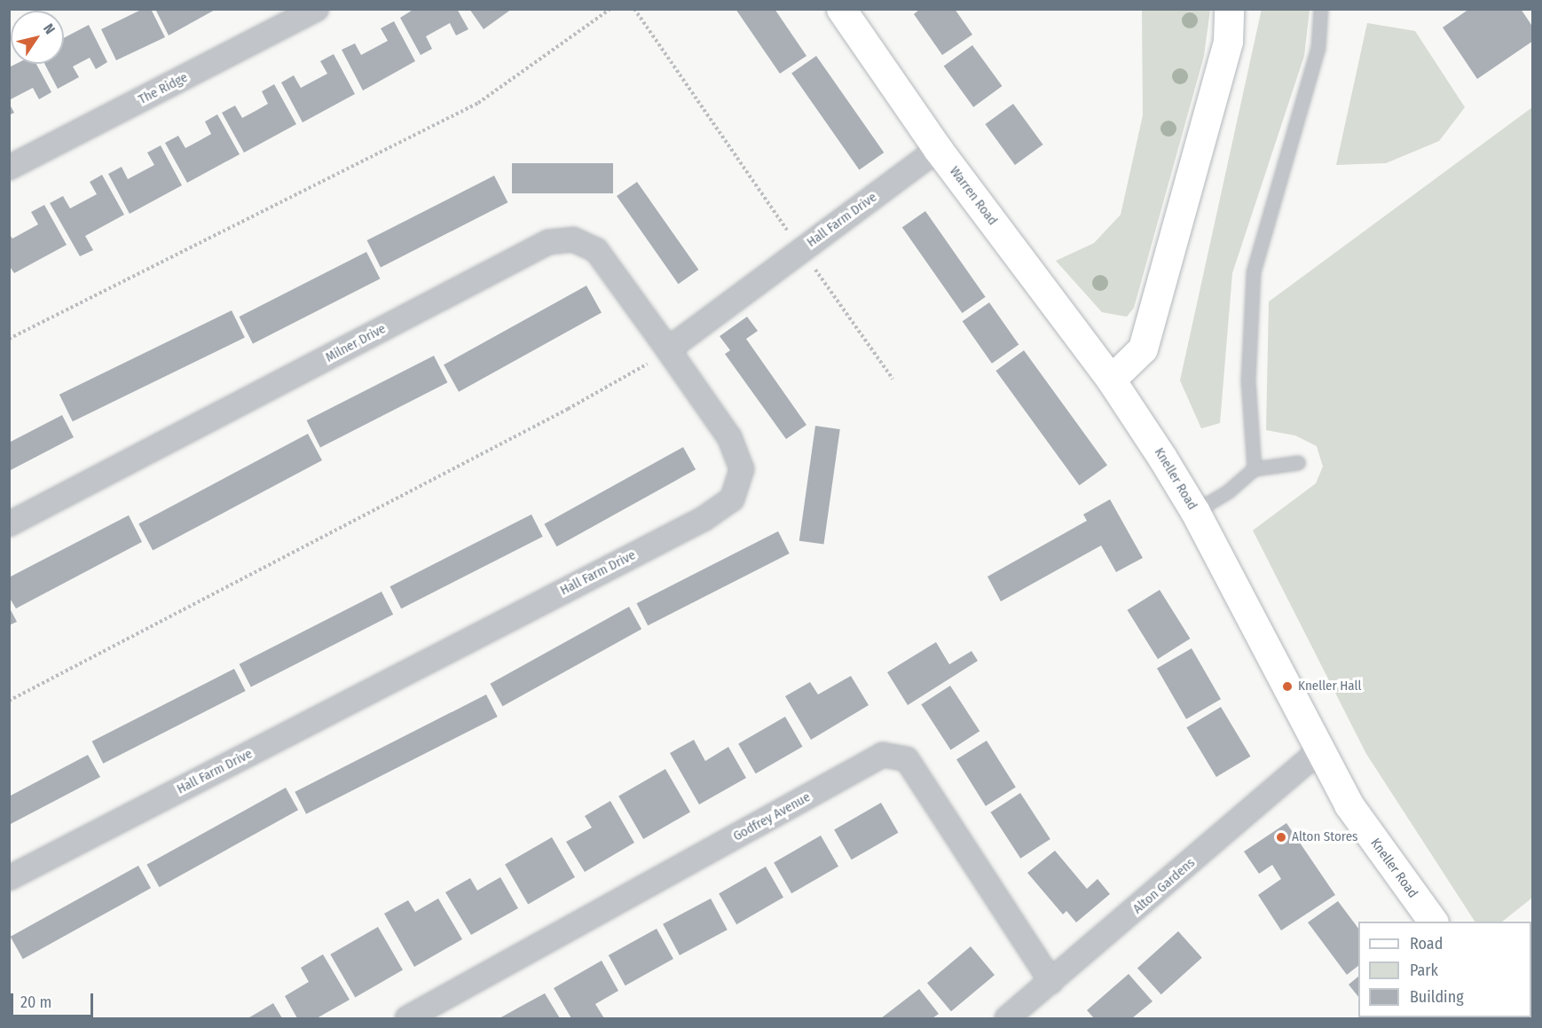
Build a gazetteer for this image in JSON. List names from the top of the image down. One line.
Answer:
{"streets":{"main road":["Warren Road","Kneller Road"],"street":["The Ridge","Hall Farm Drive","Milner Drive","Godfrey Avenue","Alton Gardens"]},"crossings":[["Warren Road","Hall Farm Drive"],["Warren Road","Kneller Road"],["Hall Farm Drive","Milner Drive"],["Kneller Road","Alton Gardens"],["Godfrey Avenue","Alton Gardens"]],"places":["Kneller Hall","Alton Stores"],"legend":["Road","Park","Building"],"scale_bar":"20 m","north":"top right"}
